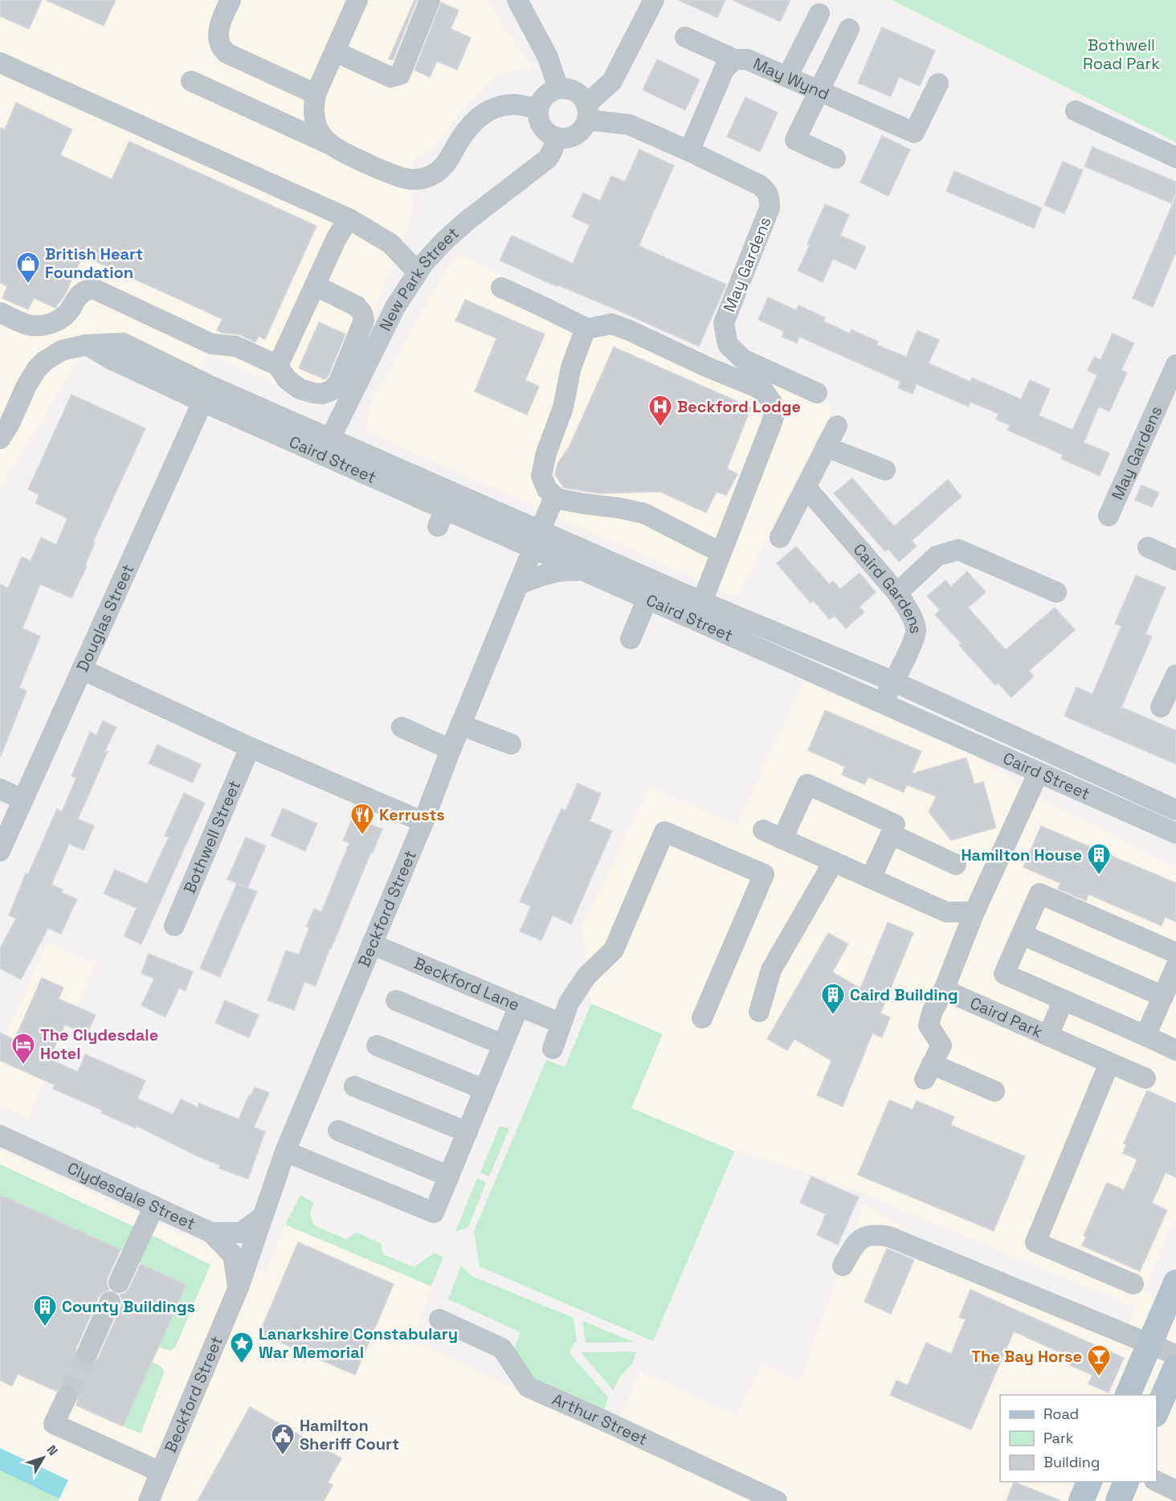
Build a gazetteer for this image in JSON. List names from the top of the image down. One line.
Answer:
{"streets":{"street":["May Wynd","May Gardens","New Park Street","Caird Street","Caird Gardens","Douglas Street","Bothwell Street","Beckford Street","Beckford Lane","Caird Park","Clydesdale Street","Arthur Street"]},"crossings":[["May Wynd","May Gardens"],["May Gardens","New Park Street"],["New Park Street","Caird Street"],["Caird Street","Caird Gardens"],["Caird Street","Douglas Street"],["Caird Street","Beckford Street"],["Beckford Street","Beckford Lane"],["Beckford Street","Clydesdale Street"]],"parks":["Bothwell Road Park"],"places":{"shop":["British Heart Foundation"],"hospital":["Beckford Lodge"],"restaurant":["Kerrusts"],"building":["Hamilton House","Caird Building","County Buildings"],"hotel":["The Clydesdale Hotel"],"place":["Lanarkshire Constabulary War Memorial"],"bar":["The Bay Horse"],"public building":["Hamilton Sheriff Court"]},"legend":["Road","Park","Building"],"north":"top right"}
